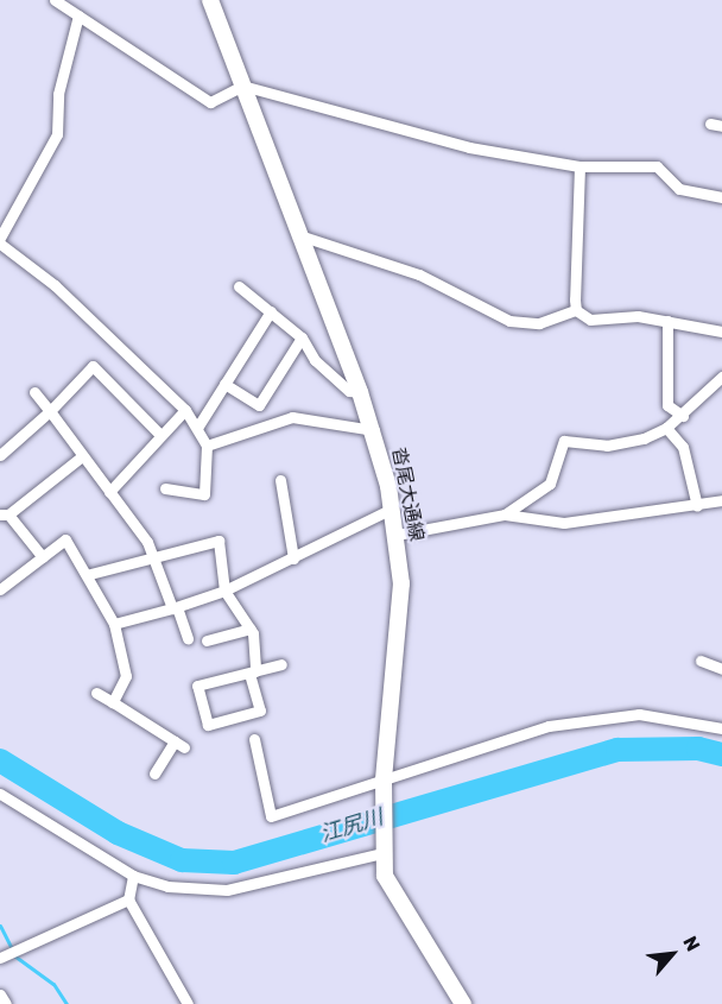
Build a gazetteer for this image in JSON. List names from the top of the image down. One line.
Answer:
{"streets":{"main road":["沓尾大通線"]},"water":["江尻川"],"north":"top right"}
